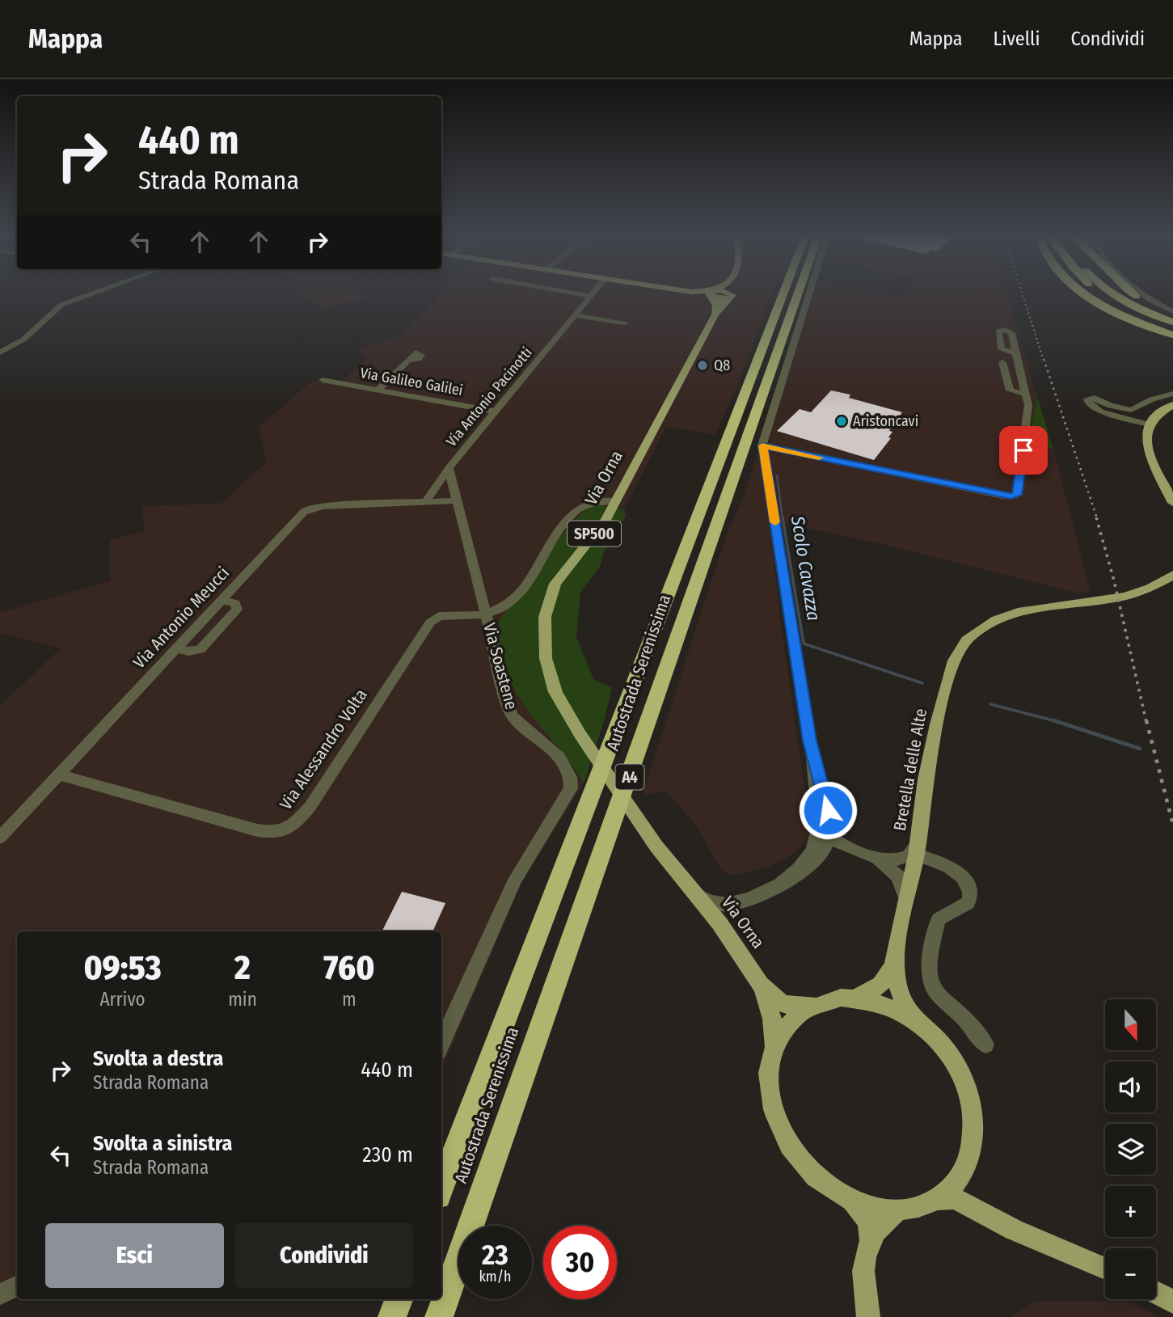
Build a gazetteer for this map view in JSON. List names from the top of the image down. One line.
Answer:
{"streets":{"highway":["Autostrada Serenissima","A4"],"main road":["Via Orna","SP500","Bretella delle Alte"],"street":["Via Galileo Galilei","Via Antonio Pacinotti","Via Antonio Meucci","Via Soastene","Via Alessandro Volta"]},"crossings":[["Via Galileo Galilei","Via Antonio Pacinotti"],["Via Antonio Pacinotti","Via Antonio Meucci"],["Via Antonio Pacinotti","Via Soastene"],["Via Antonio Pacinotti","Via Alessandro Volta"],["Via Orna","SP500"],["Via Orna","Via Soastene"],["Via Orna","Bretella delle Alte"],["Via Antonio Meucci","Via Alessandro Volta"],["Via Soastene","Via Alessandro Volta"]],"water":["Scolo Cavazza"],"places":["Q8","Aristoncavi"],"north":"bottom","page":{"header":"Mappa","nav":["Mappa","Livelli","Condividi"],"turn":["440 m","Strada Romana"],"eta":["09:53","Arrivo","2","min","760","m"],"map_buttons":["+","−"],"list":[{"name":"Svolta a destra","note":"Strada Romana","value":"440 m"},{"name":"Svolta a sinistra","note":"Strada Romana","value":"230 m"}],"buttons":["Esci","Condividi"],"speed":"23 km/h","limit":"30"}}
